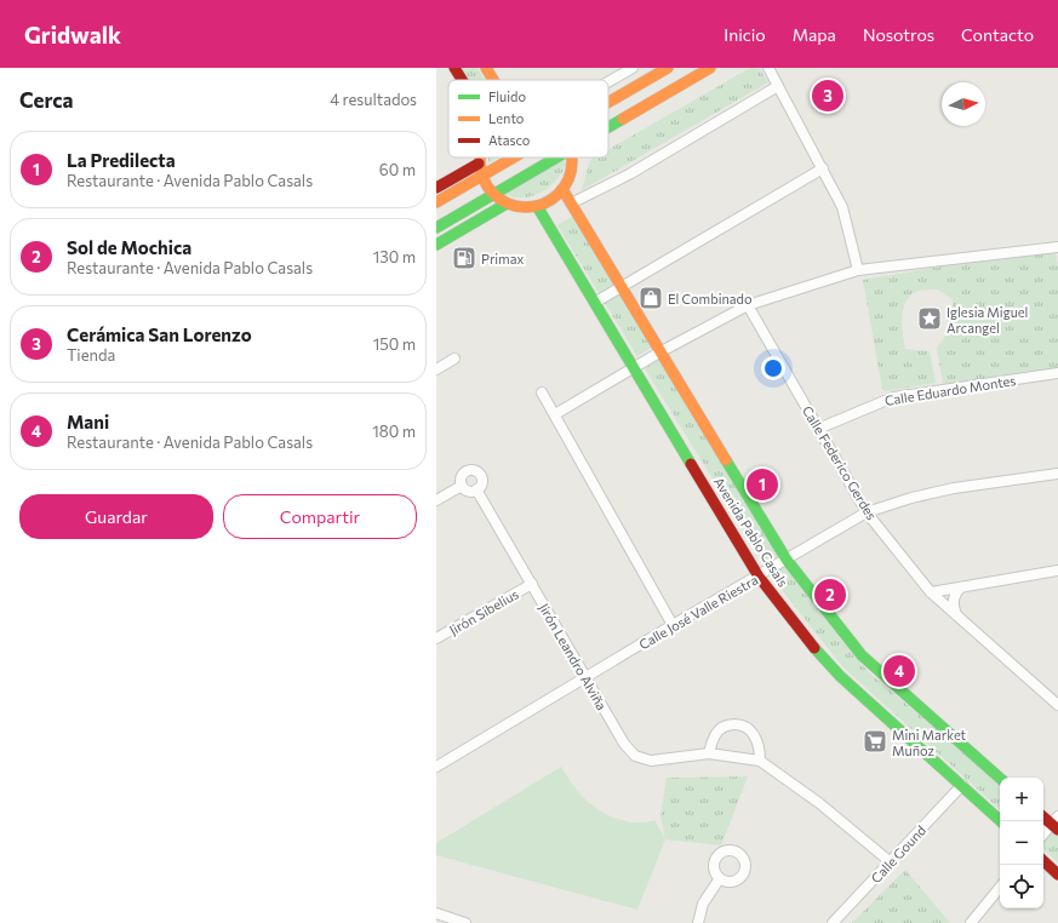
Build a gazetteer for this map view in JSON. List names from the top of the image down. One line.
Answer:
{"streets":{"main road":["Avenida Pablo Casals"],"street":["Calle Eduardo Montes","Calle Federico Gerdes","Jirón Sibelius","Calle José Valle Riestra","Jirón Leandro Alviña","Calle Gound"]},"crossings":[["Calle Eduardo Montes","Calle Federico Gerdes"],["Calle Federico Gerdes","Calle José Valle Riestra"],["Avenida Pablo Casals","Calle José Valle Riestra"],["Avenida Pablo Casals","Calle Gound"],["Jirón Sibelius","Jirón Leandro Alviña"],["Calle José Valle Riestra","Jirón Leandro Alviña"],["Jirón Leandro Alviña","Calle Gound"]],"places":{"fuel station":["Primax"],"shop":["El Combinado"],"place":["Iglesia Miguel Arcangel"],"supermarket":["Mini Market Muñoz"]},"legend":["Fluido","Lento","Atasco"],"north":"right","page":{"header":"Gridwalk","nav":["Inicio","Mapa","Nosotros","Contacto"],"heading":["Cerca","4 resultados"],"pins":["3","1","2","4"],"list":[{"mark":"1","name":"La Predilecta","note":"Restaurante · Avenida Pablo Casals","value":"60 m"},{"mark":"2","name":"Sol de Mochica","note":"Restaurante · Avenida Pablo Casals","value":"130 m"},{"mark":"3","name":"Cerámica San Lorenzo","note":"Tienda","value":"150 m"},{"mark":"4","name":"Mani","note":"Restaurante · Avenida Pablo Casals","value":"180 m"}],"buttons":["Guardar","Compartir"],"map_buttons":["+","−"]}}
